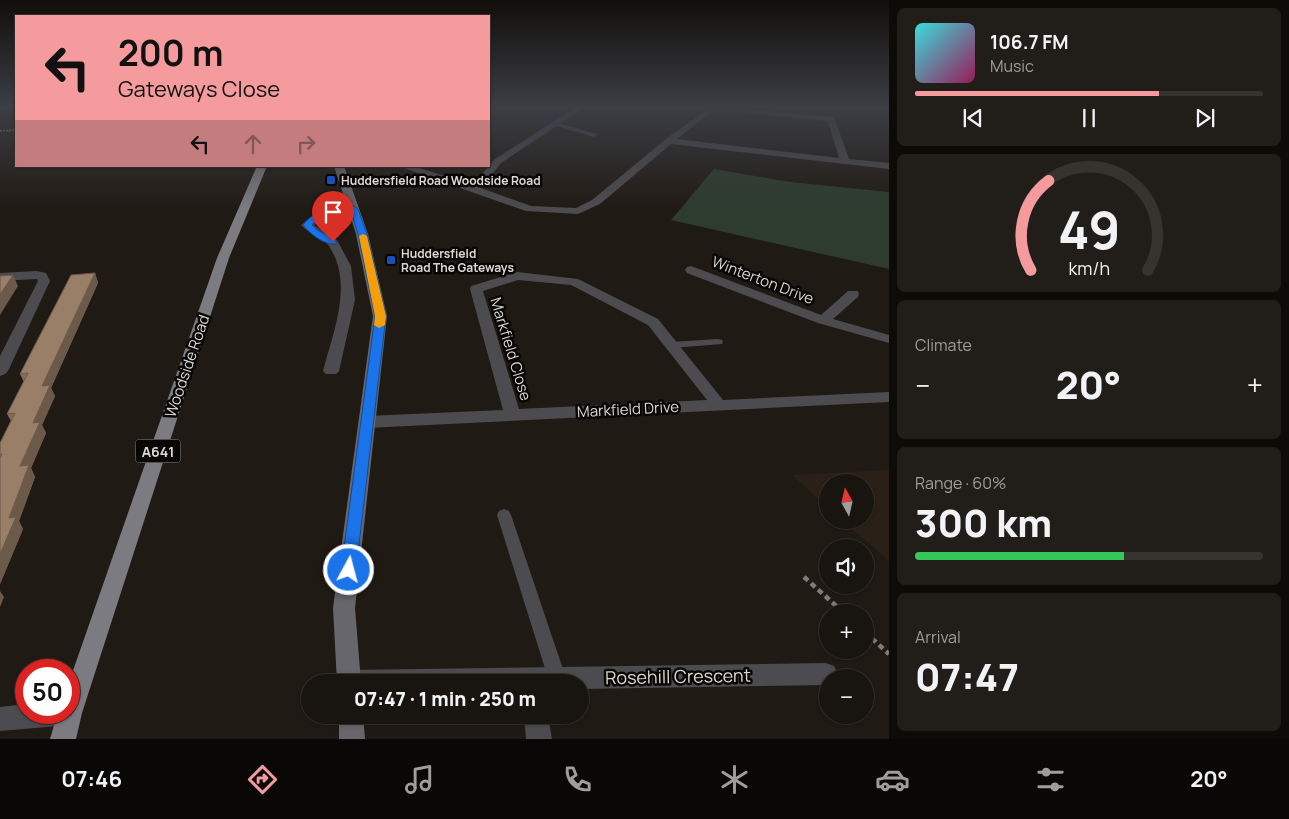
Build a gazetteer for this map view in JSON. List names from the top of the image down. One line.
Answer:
{"streets":{"main road":["Woodside Road","A641"],"street":["Winterton Drive","Markfield Close","Markfield Drive","Rosehill Crescent"]},"crossings":[["Markfield Close","Markfield Drive"]],"places":{"transit":["Huddersfield Road Woodside Road","Huddersfield Road The Gateways"]},"north":"top","page":{"turn":["200 m","Gateways Close"],"song":["106.7 FM","Music"],"tile":["Climate",["Range · 60%","300 km"],["Arrival","07:47"]],"heat":["−","20°","+"],"map_buttons":["+","−"],"limit":"50","trip":"07:47 · 1 min · 250 m","tabs":["07:46","20°"],"gauge":["49","km/h"]}}
